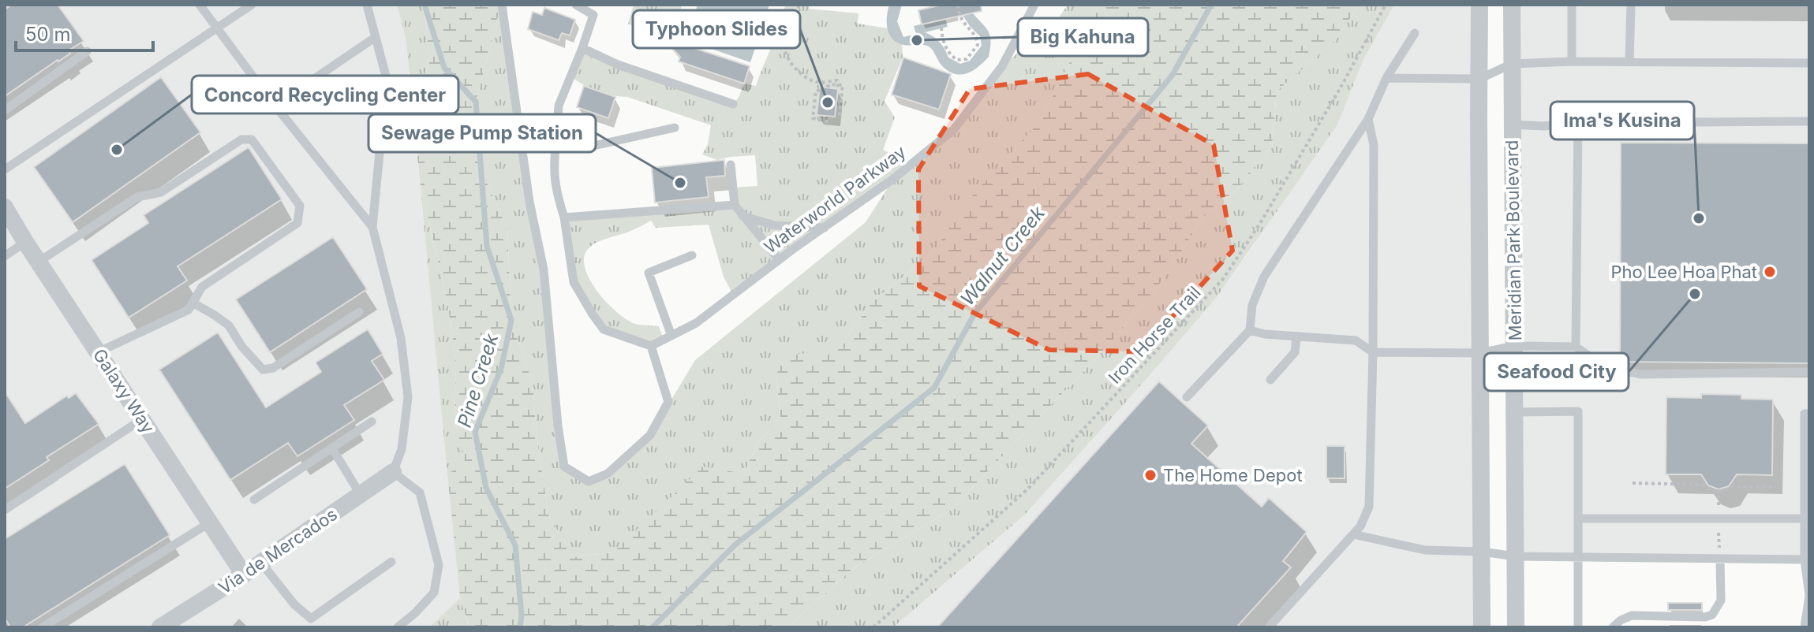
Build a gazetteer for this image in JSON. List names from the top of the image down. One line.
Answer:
{"streets":{"street":["Meridian Park Boulevard","Galaxy Way","Via de Mercados"],"lane":["Waterworld Parkway"],"path":["Iron Horse Trail"]},"crossings":[["Galaxy Way","Via de Mercados"]],"water":["Walnut Creek","Pine Creek"],"places":["Big Kahuna","Typhoon Slides","Concord Recycling Center","Sewage Pump Station","Ima's Kusina","Pho Lee Hoa Phat","Seafood City","The Home Depot"],"scale_bar":"50 m"}
